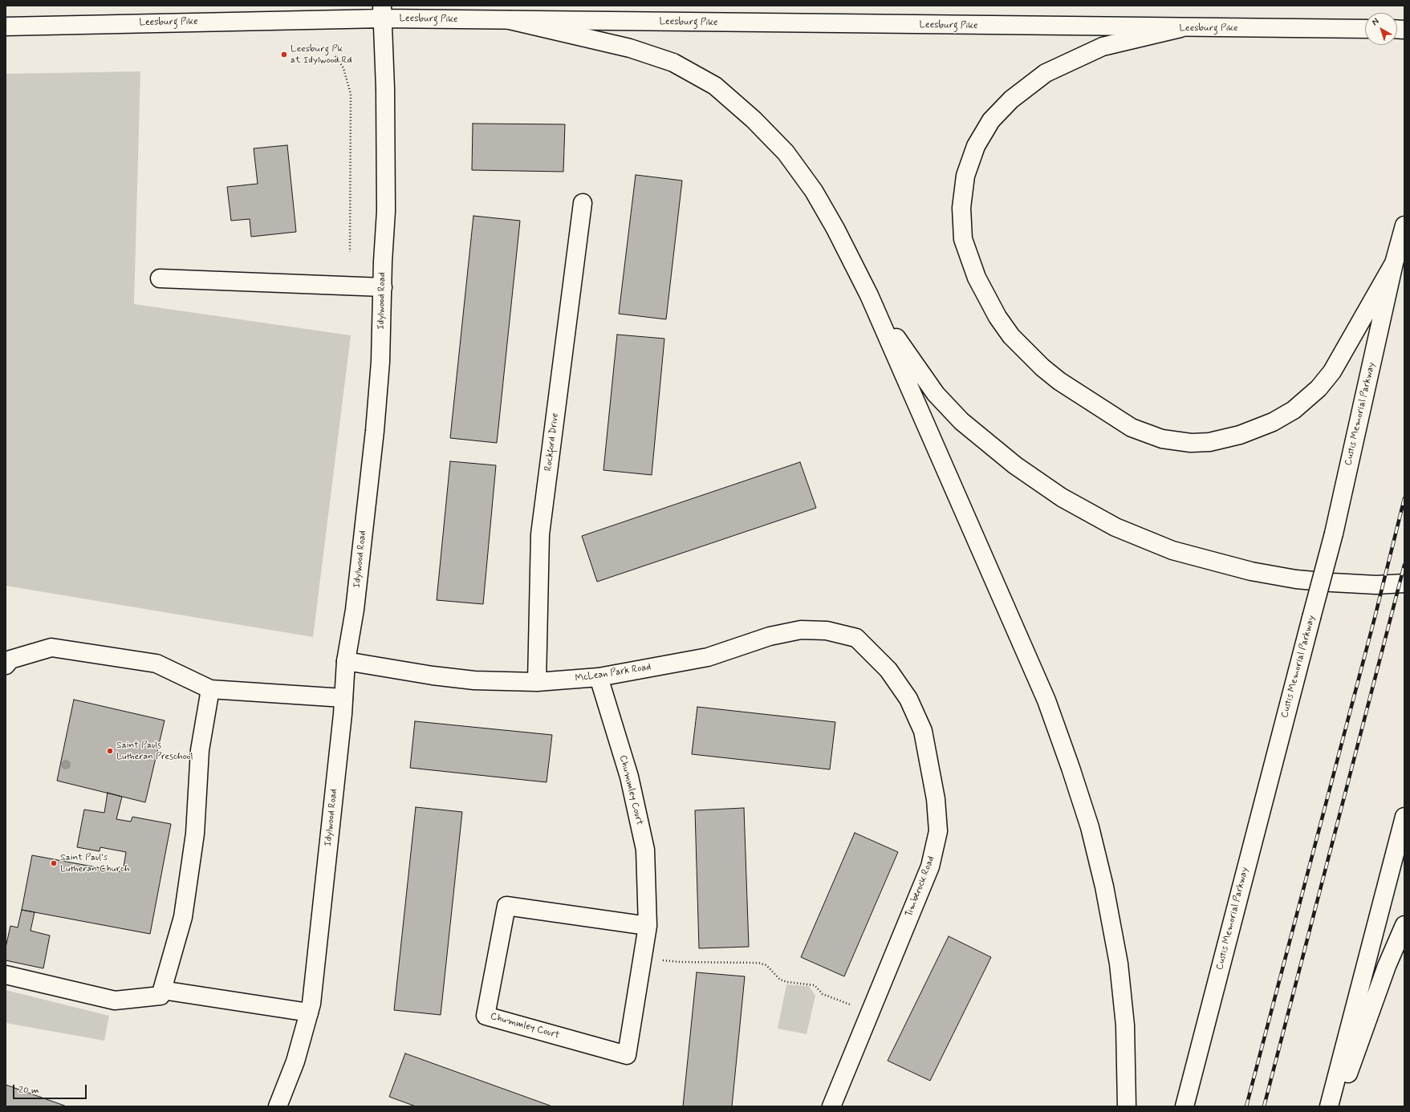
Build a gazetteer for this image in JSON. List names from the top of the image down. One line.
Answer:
{"streets":{"main road":["Leesburg Pike","Idylwood Road","Custis Memorial Parkway","Rockford Drive","McLean Park Road","Chummley Court","Timberock Road"]},"crossings":[["Leesburg Pike","Idylwood Road"],["Idylwood Road","McLean Park Road"],["Rockford Drive","McLean Park Road"],["McLean Park Road","Chummley Court"],["McLean Park Road","Timberock Road"]],"places":["Leesburg Pk at Idylwood Rd","Saint Pauls Lutheran Preschool","Saint Paul's Lutheran Church"],"scale_bar":"20 m","north":"top left"}
